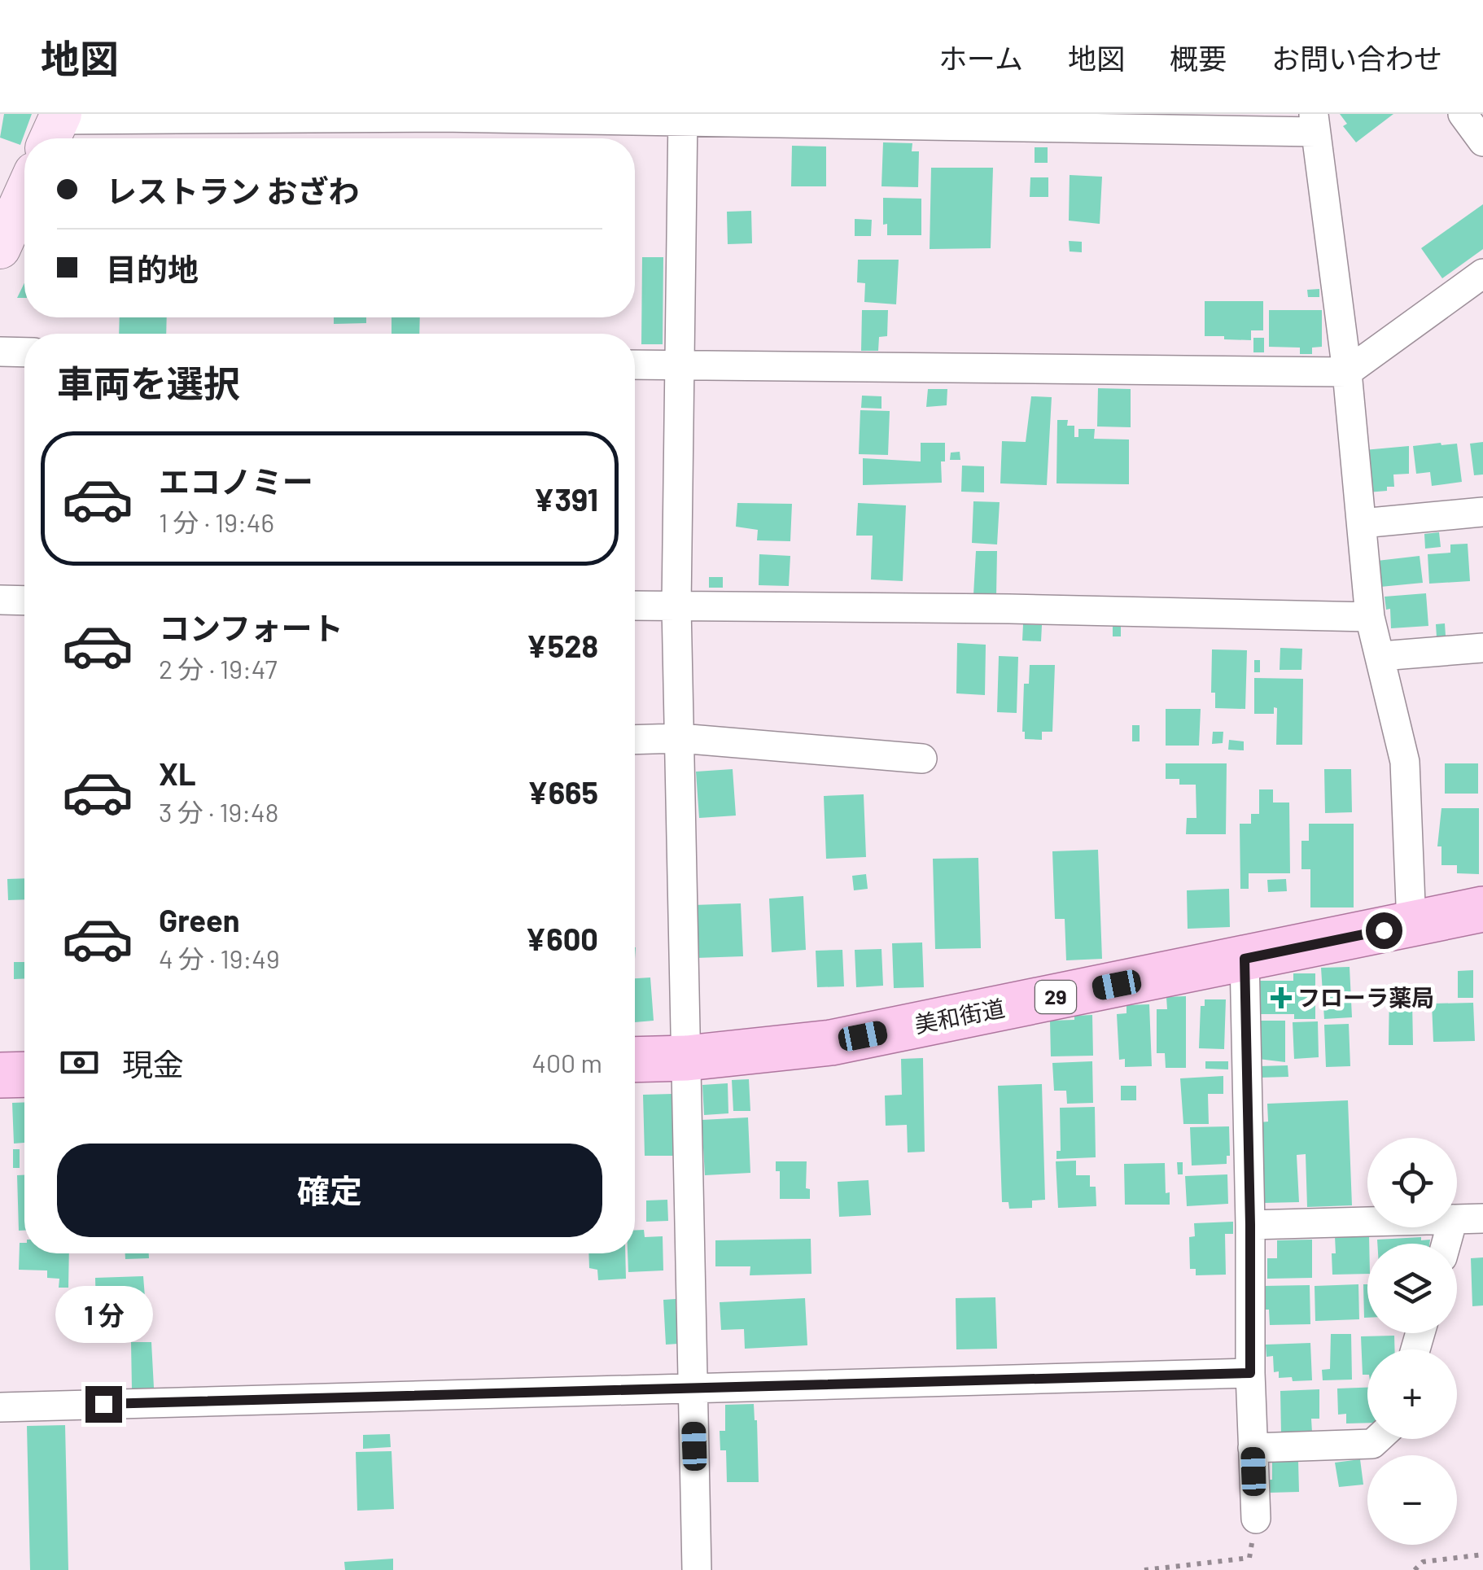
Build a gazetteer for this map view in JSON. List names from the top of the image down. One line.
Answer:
{"streets":{"main road":["29","美和街道"]},"places":{"health":["フローラ薬局"]},"page":{"header":"地図","nav":["ホーム","地図","概要","お問い合わせ"],"banner":["レストラン おざわ","目的地"],"heading":"車両を選択","list":[{"name":"エコノミー","note":"1 分 · 19:46","value":"¥391"},{"name":"コンフォート","note":"2 分 · 19:47","value":"¥528"},{"name":"XL","note":"3 分 · 19:48","value":"¥665"},{"name":"Green","note":"4 分 · 19:49","value":"¥600"}],"pay":["現金","400 m"],"buttons":"確定","map_buttons":["+","−"],"bubble":"1 分"}}
